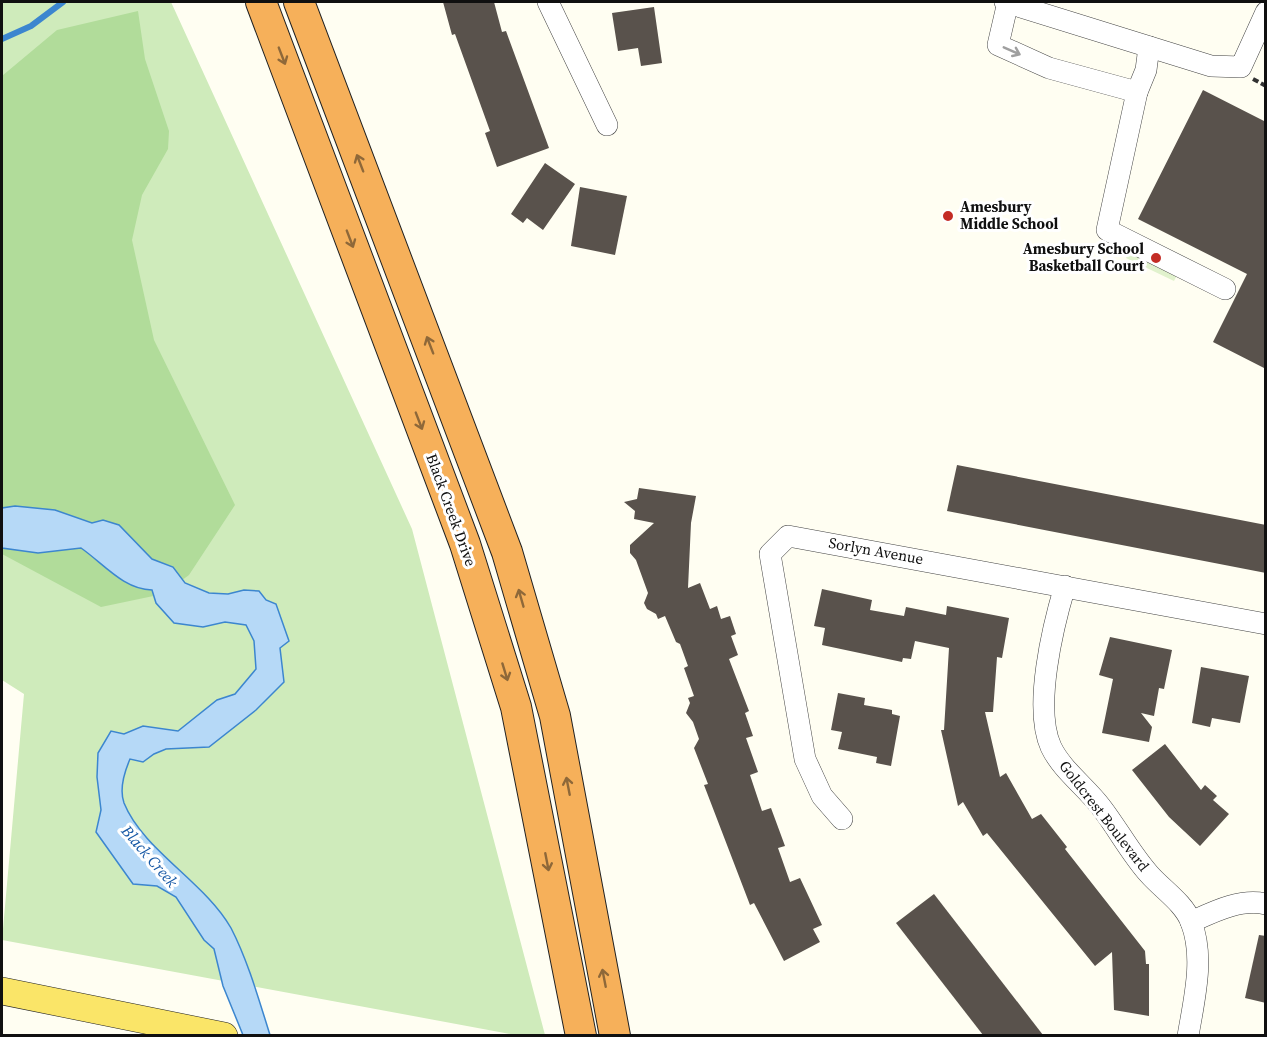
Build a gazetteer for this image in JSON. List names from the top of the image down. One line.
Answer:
{"streets":{"highway":["Black Creek Drive"],"street":["Sorlyn Avenue","Goldcrest Boulevard"]},"crossings":[["Sorlyn Avenue","Goldcrest Boulevard"]],"water":["Black Creek"],"places":["Amesbury Middle School","Amesbury School Basketball Court"]}
